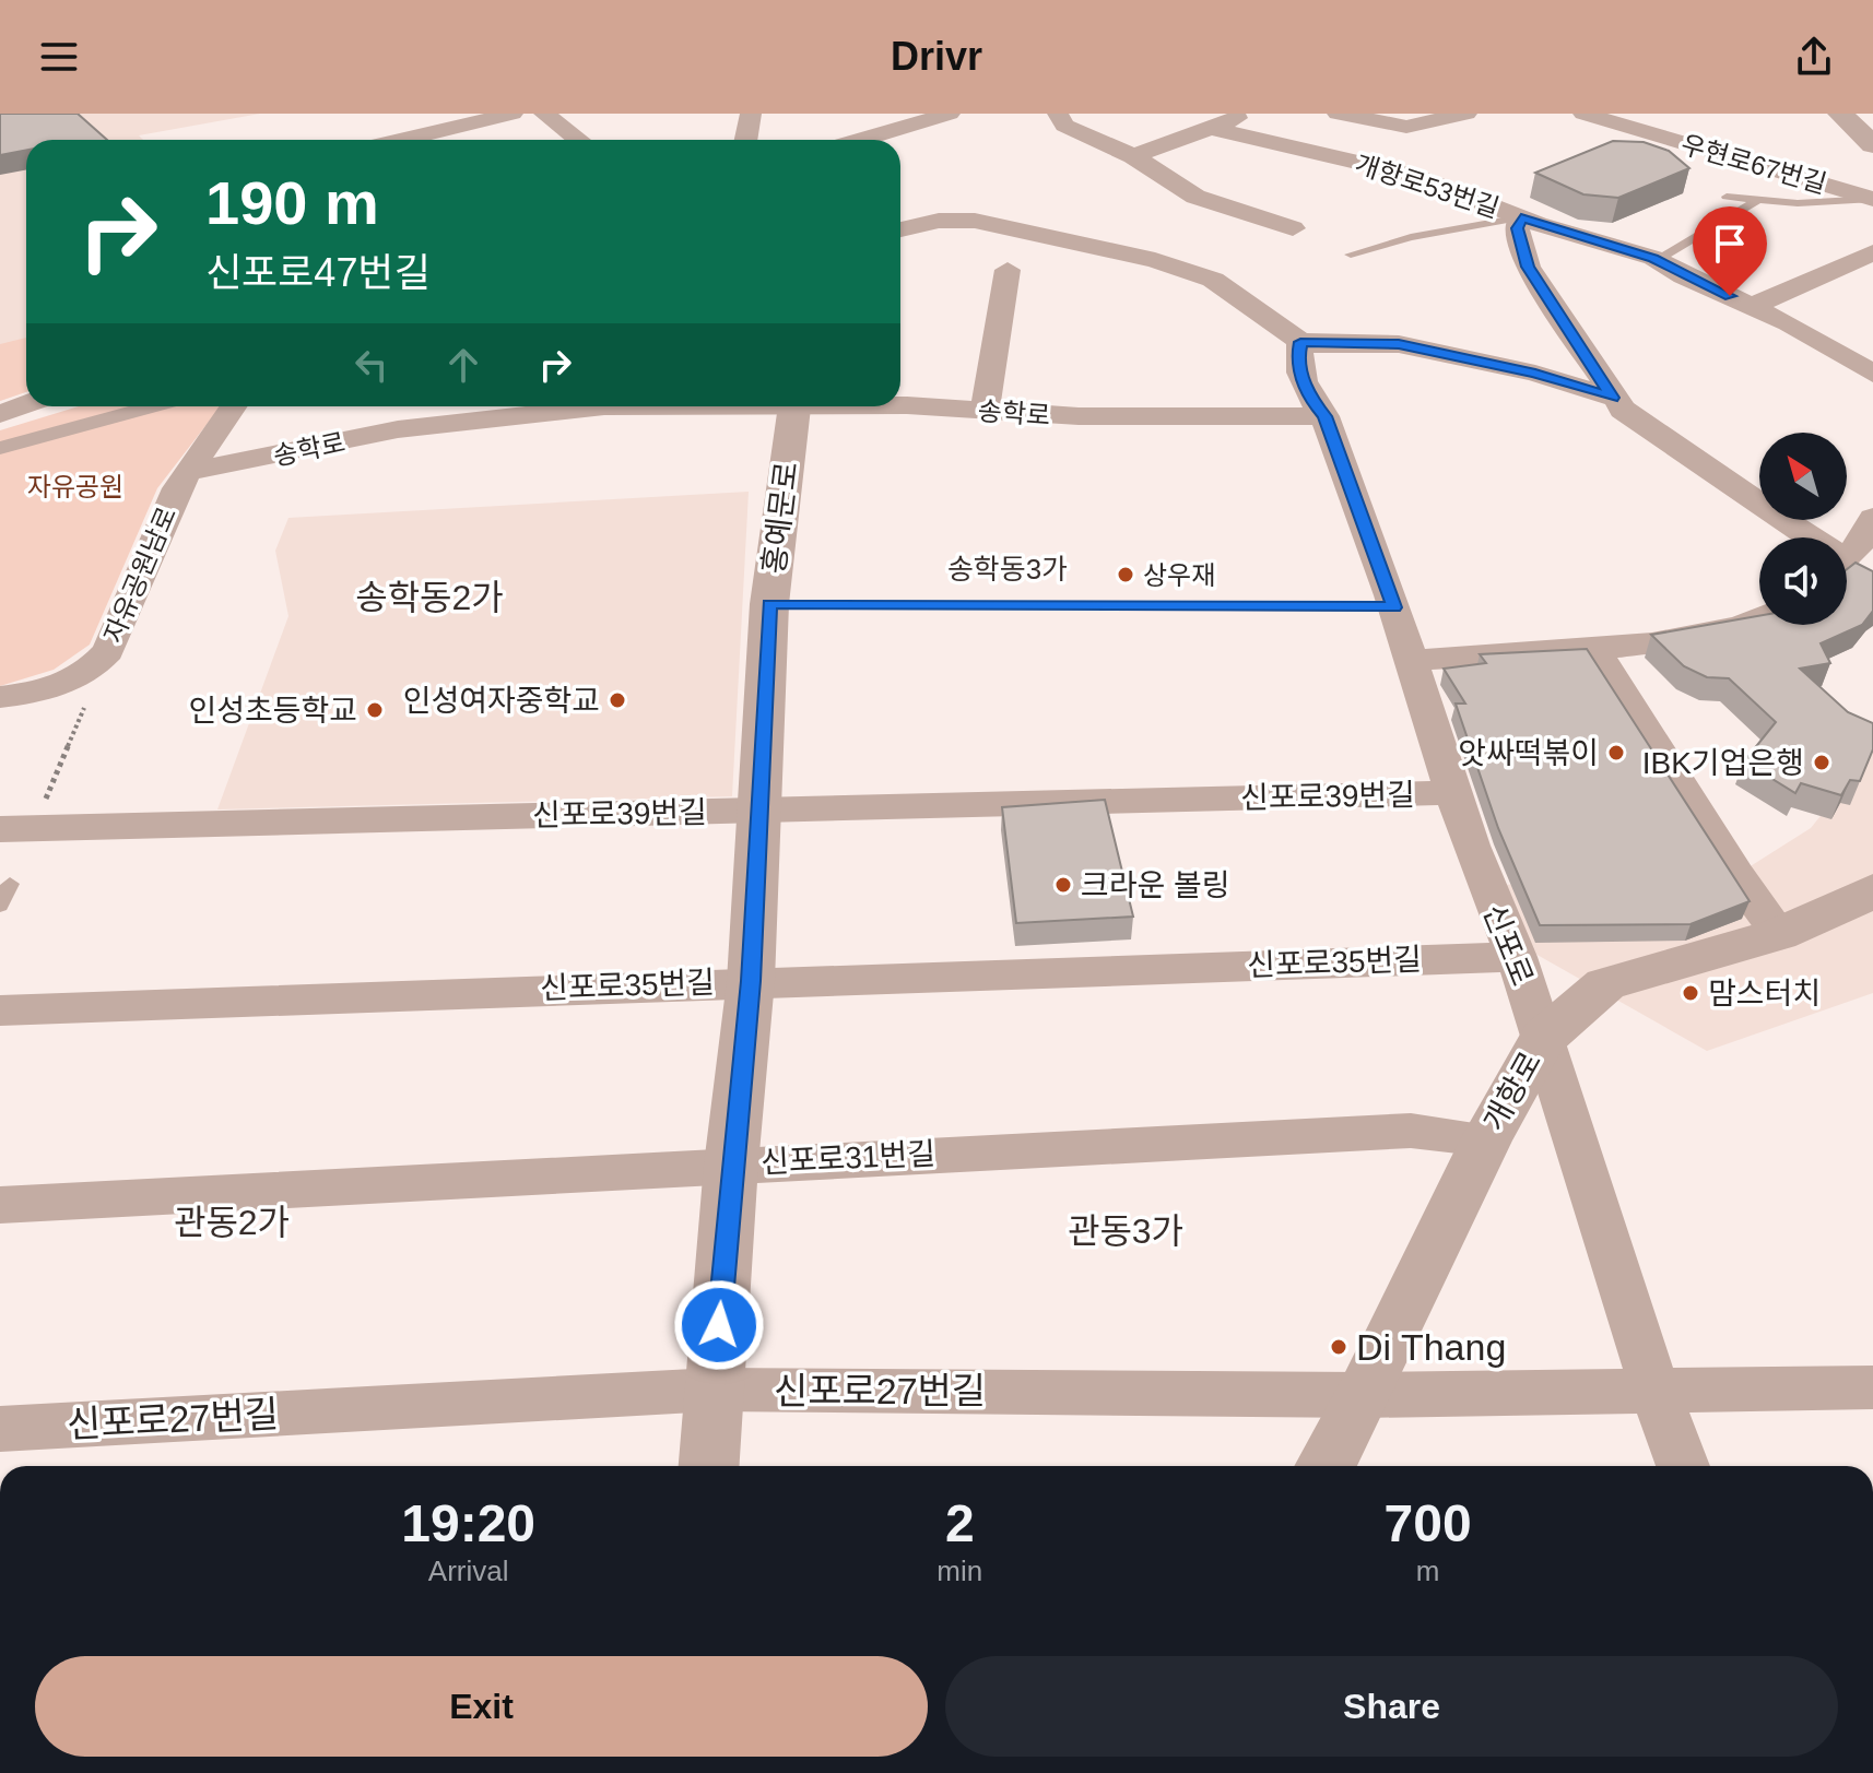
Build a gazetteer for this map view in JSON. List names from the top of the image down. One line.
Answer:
{"streets":{"street":["우현로67번길","개항로53번길","송학로","홍예문로","자유공원남로","신포로39번길","신포로","신포로35번길","개항로","신포로31번길","신포로27번길"]},"crossings":[["송학로","자유공원남로"],["송학로","신포로"],["홍예문로","신포로39번길"],["홍예문로","신포로35번길"],["홍예문로","신포로31번길"],["홍예문로","신포로27번길"],["신포로39번길","신포로"],["신포로","신포로35번길"],["신포로","개항로"],["신포로","신포로27번길"],["개항로","신포로31번길"],["개항로","신포로27번길"]],"districts":["송학동3가","송학동2가","관동2가","관동3가"],"parks":["자유공원"],"places":["상우재","인성여자중학교","인성초등학교","앗싸떡볶이","IBK기업은행","크라운 볼링","맘스터치","Di Thang"],"north":"top left","page":{"header":"Drivr","turn":["190 m","신포로47번길"],"eta":["19:20","Arrival","2","min","700","m"],"buttons":["Exit","Share"]}}
